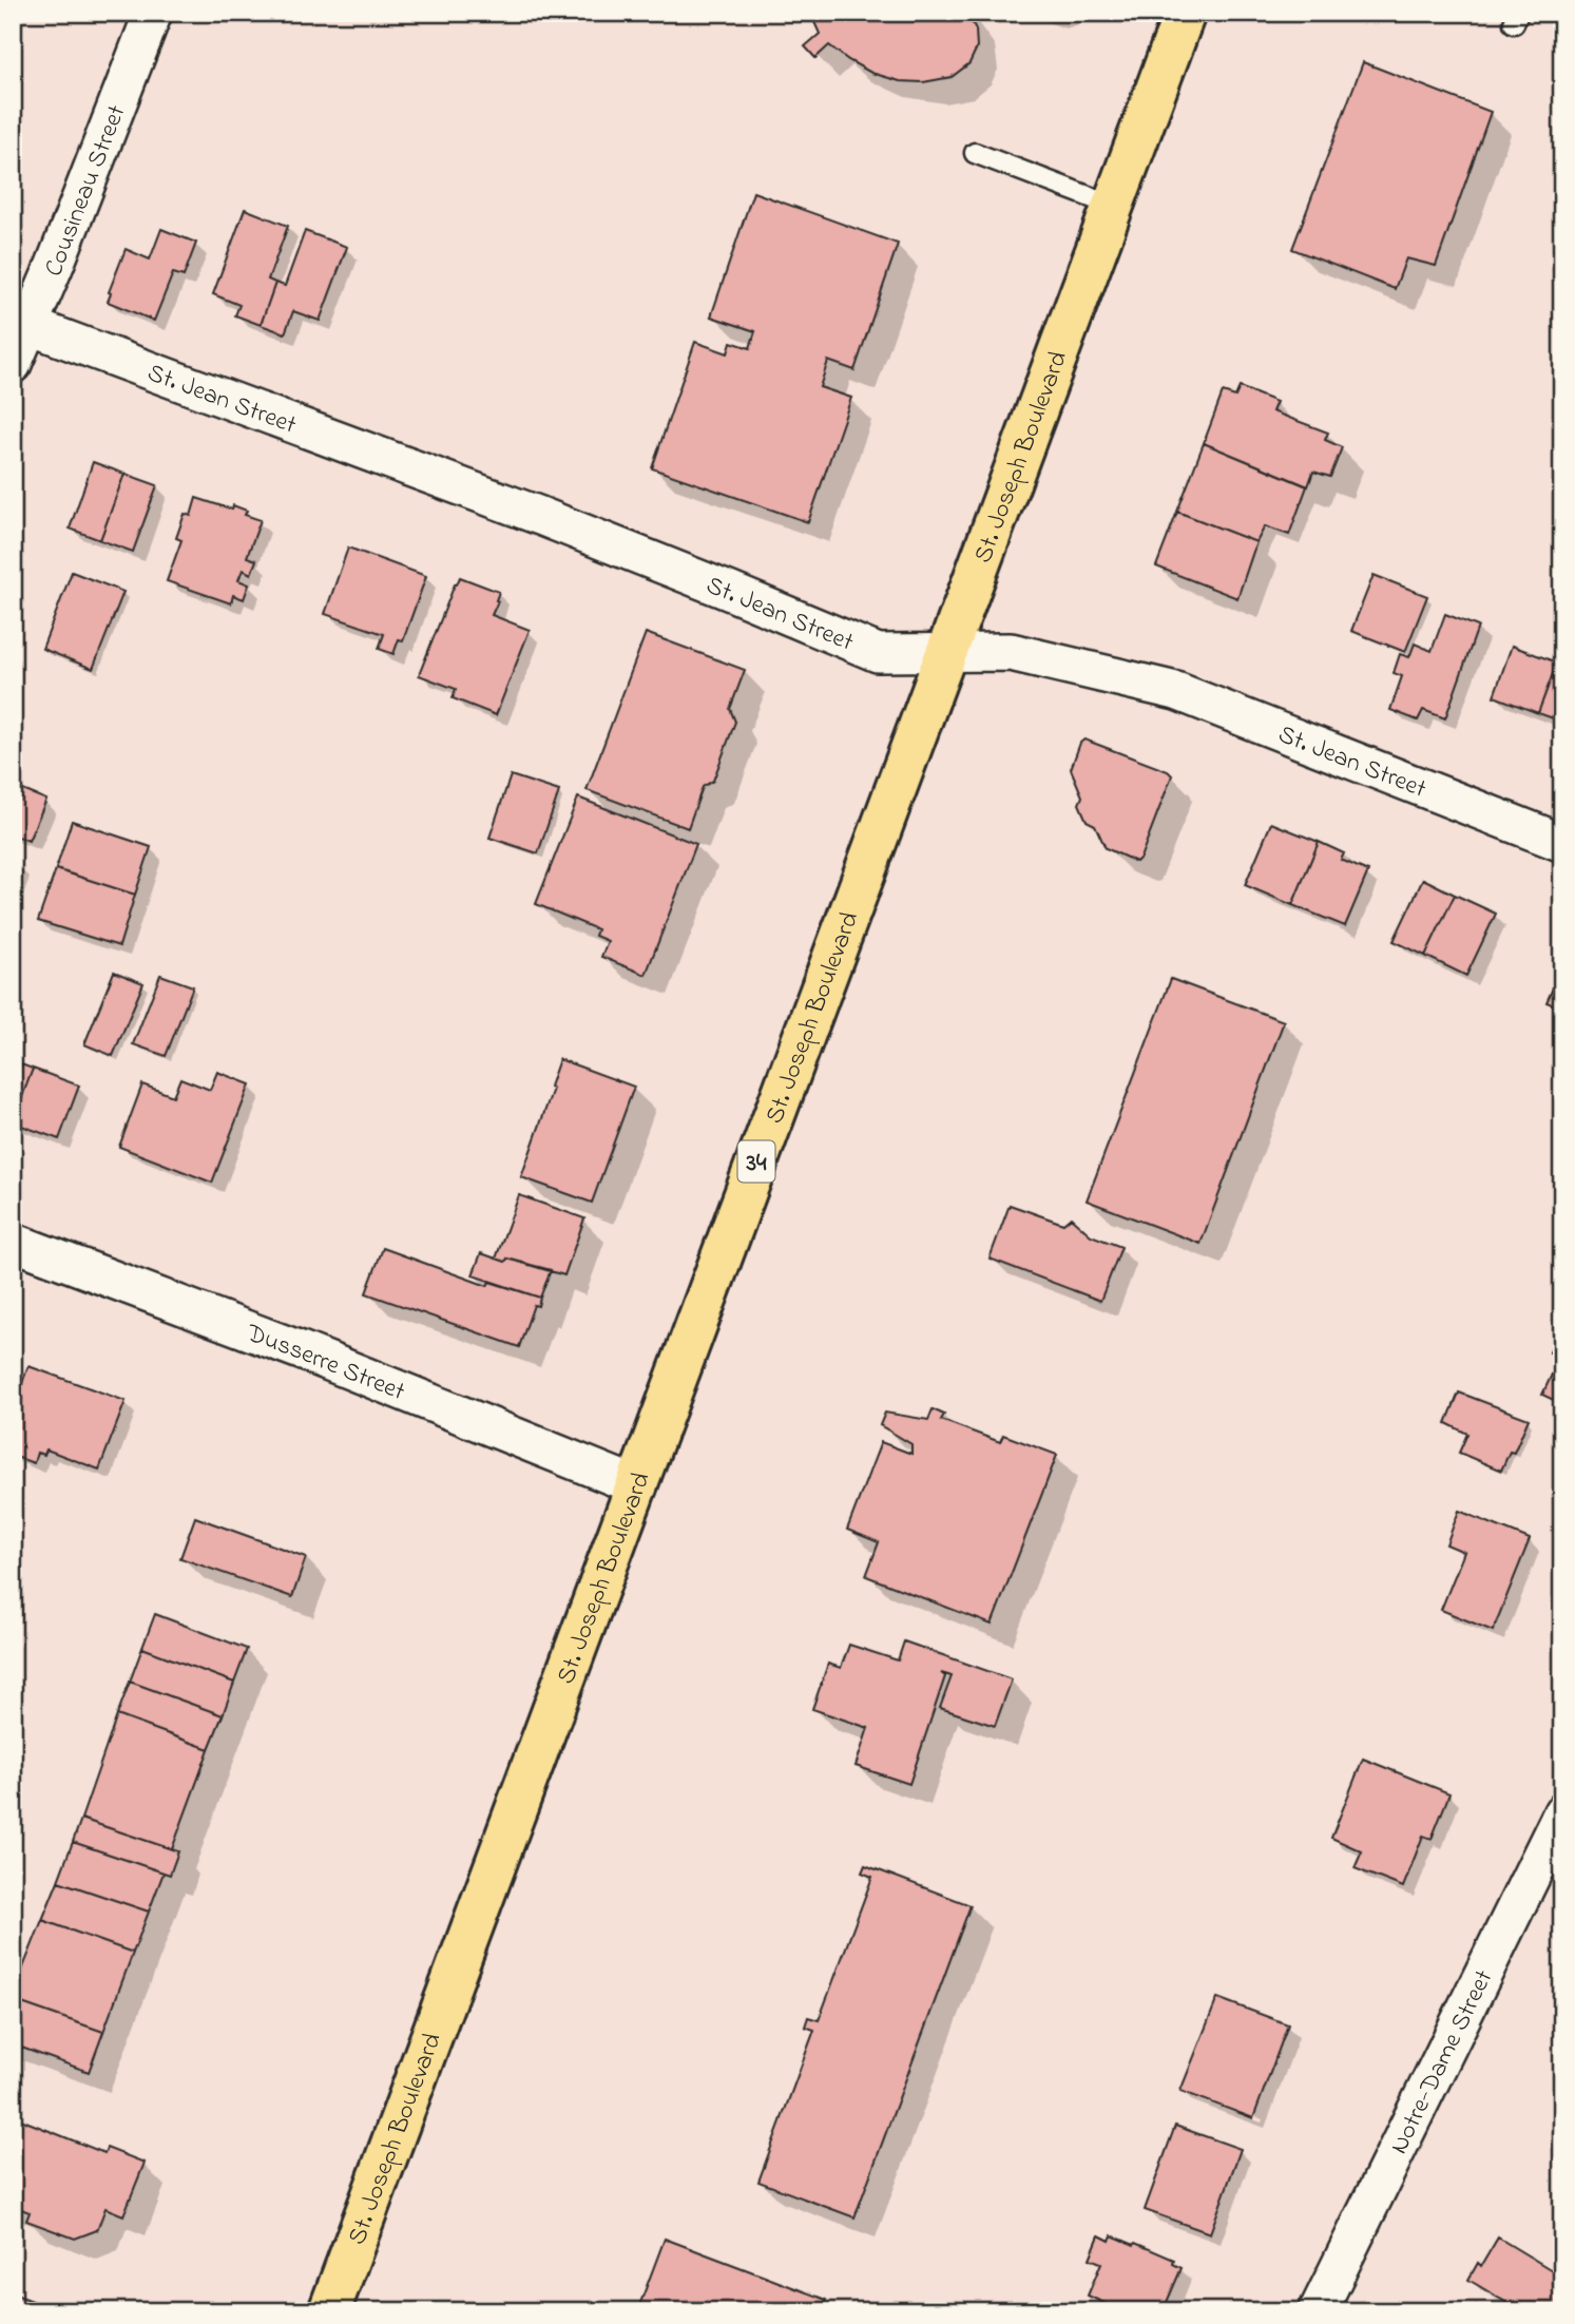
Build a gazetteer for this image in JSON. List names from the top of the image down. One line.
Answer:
{"streets":{"main road":["St. Joseph Boulevard","34"],"street":["Cousineau Street","St. Jean Street","Dusserre Street","Notre-Dame Street"]},"crossings":[["Cousineau Street","St. Jean Street"],["St. Jean Street","St. Joseph Boulevard"],["St. Joseph Boulevard","Dusserre Street"]]}
